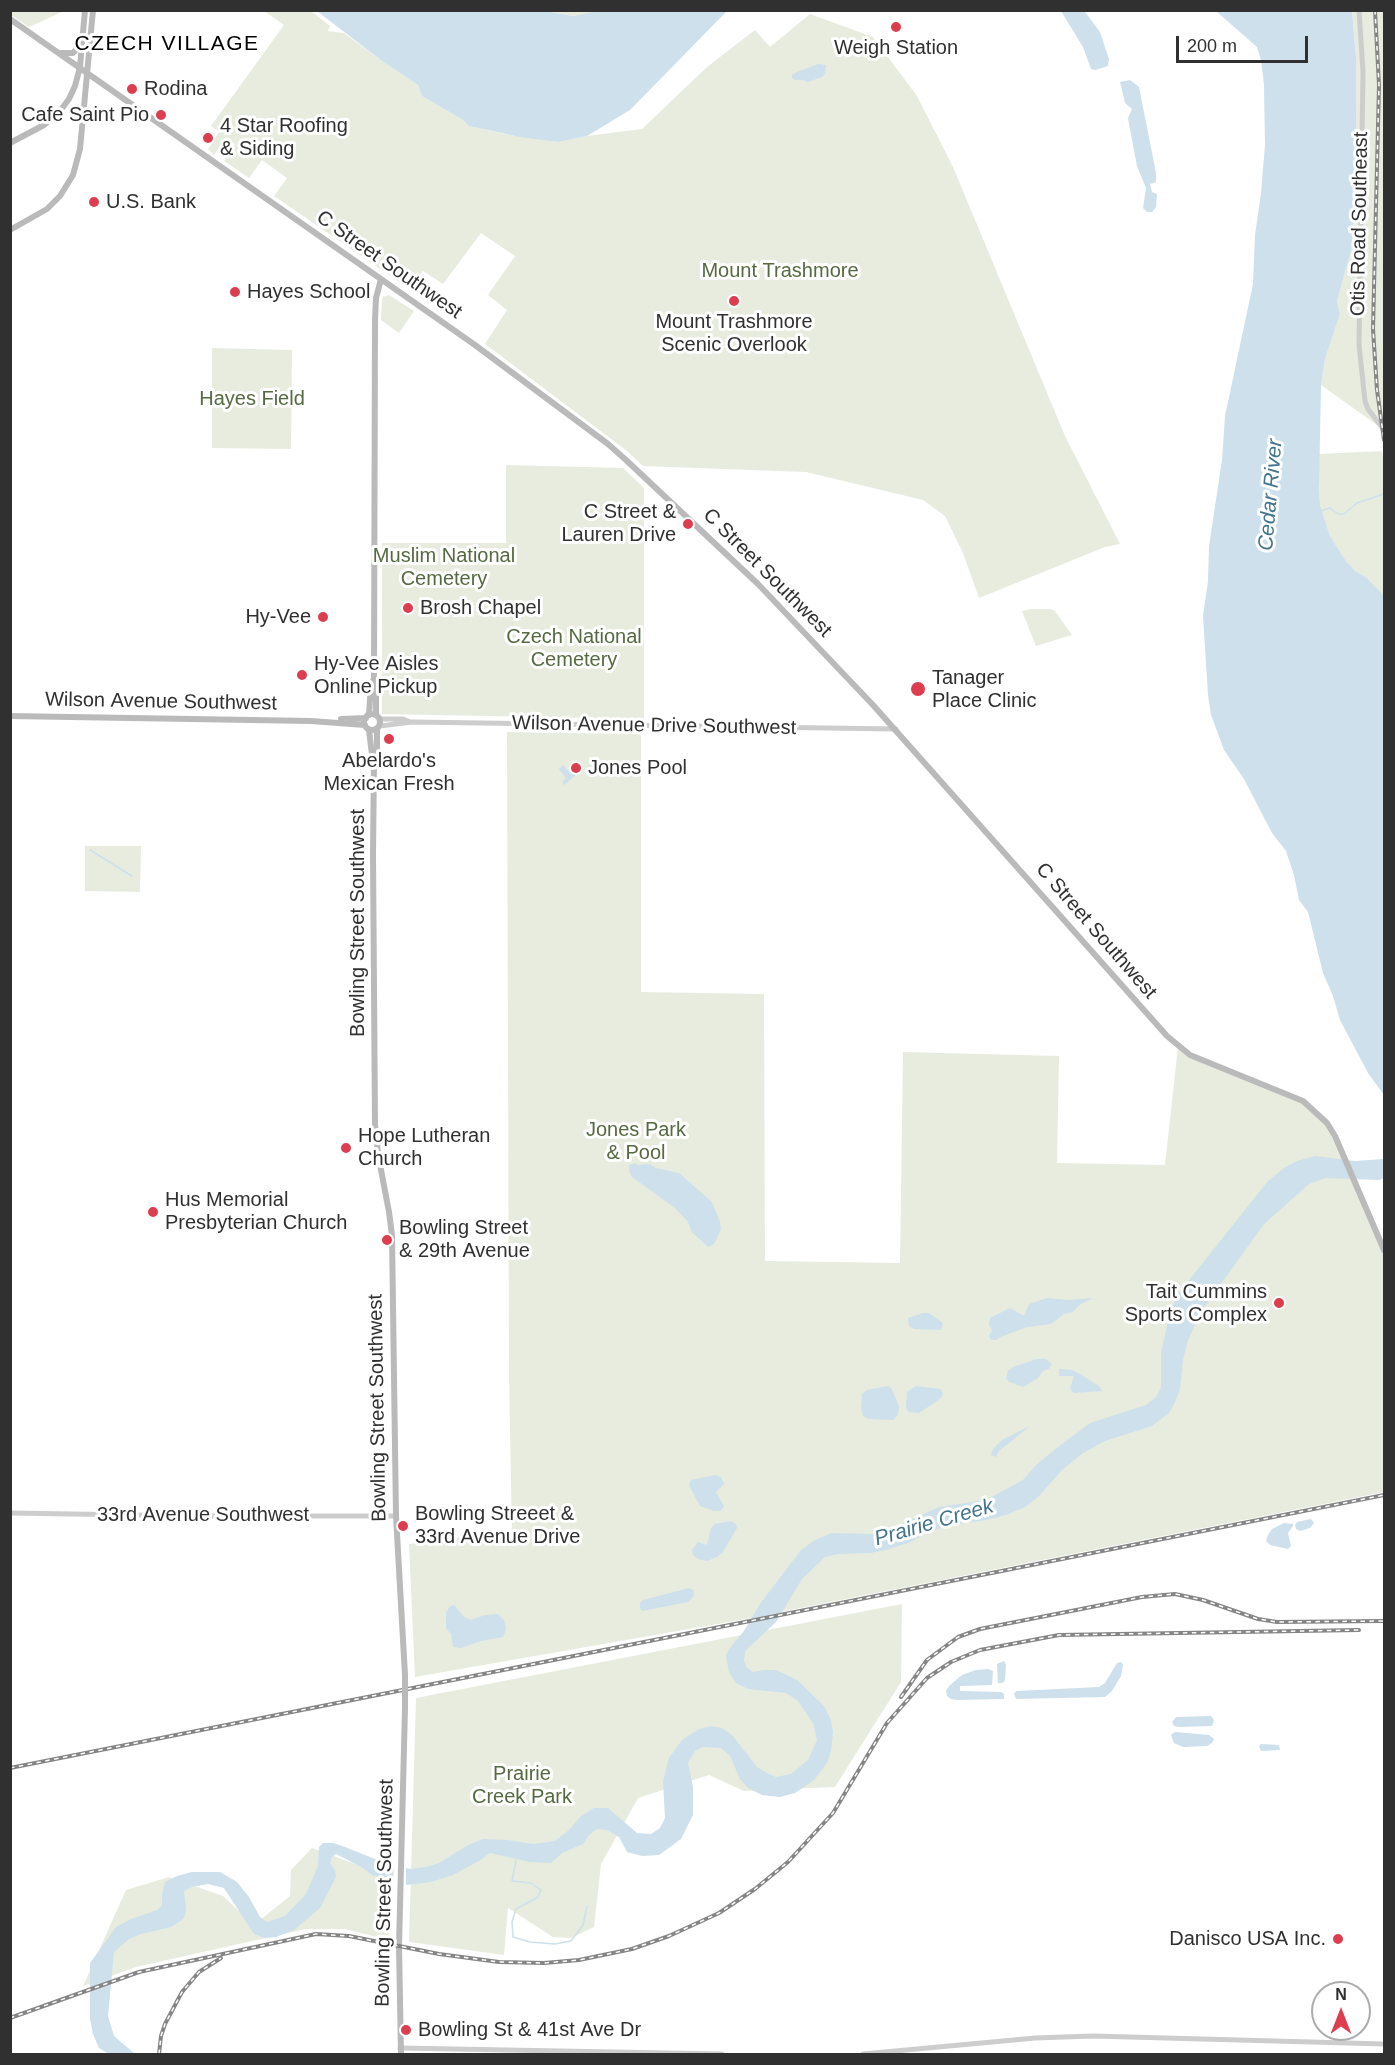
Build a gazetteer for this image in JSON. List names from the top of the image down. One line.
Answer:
{"streets":{"main road":["C Street Southwest","Wilson Avenue Southwest","Bowling Street Southwest"],"street":["Otis Road Southeast","Wilson Avenue Drive Southwest","33rd Avenue Southwest"]},"crossings":[["C Street Southwest","Wilson Avenue Drive Southwest"],["C Street Southwest","Bowling Street Southwest"],["Wilson Avenue Southwest","Bowling Street Southwest"],["Wilson Avenue Drive Southwest","Bowling Street Southwest"],["Bowling Street Southwest","33rd Avenue Southwest"]],"districts":["CZECH VILLAGE"],"water":["Cedar River","Prairie Creek"],"parks":["Mount Trashmore","Hayes Field","Muslim National Cemetery","Czech National Cemetery","Jones Park & Pool","Prairie Creek Park"],"places":["Weigh Station","Rodina","Cafe Saint Pio","4 Star Roofing & Siding","U.S. Bank","Hayes School","Mount Trashmore Scenic Overlook","C Street & Lauren Drive","Brosh Chapel","Hy-Vee","Hy-Vee Aisles Online Pickup","Tanager Place Clinic","Abelardo's Mexican Fresh","Jones Pool","Hope Lutheran Church","Hus Memorial Presbyterian Church","Bowling Street & 29th Avenue","Tait Cummins Sports Complex","Bowling Streeet & 33rd Avenue Drive","Danisco USA Inc.","Bowling St & 41st Ave Dr"],"scale_bar":"200 m","north":"top"}
